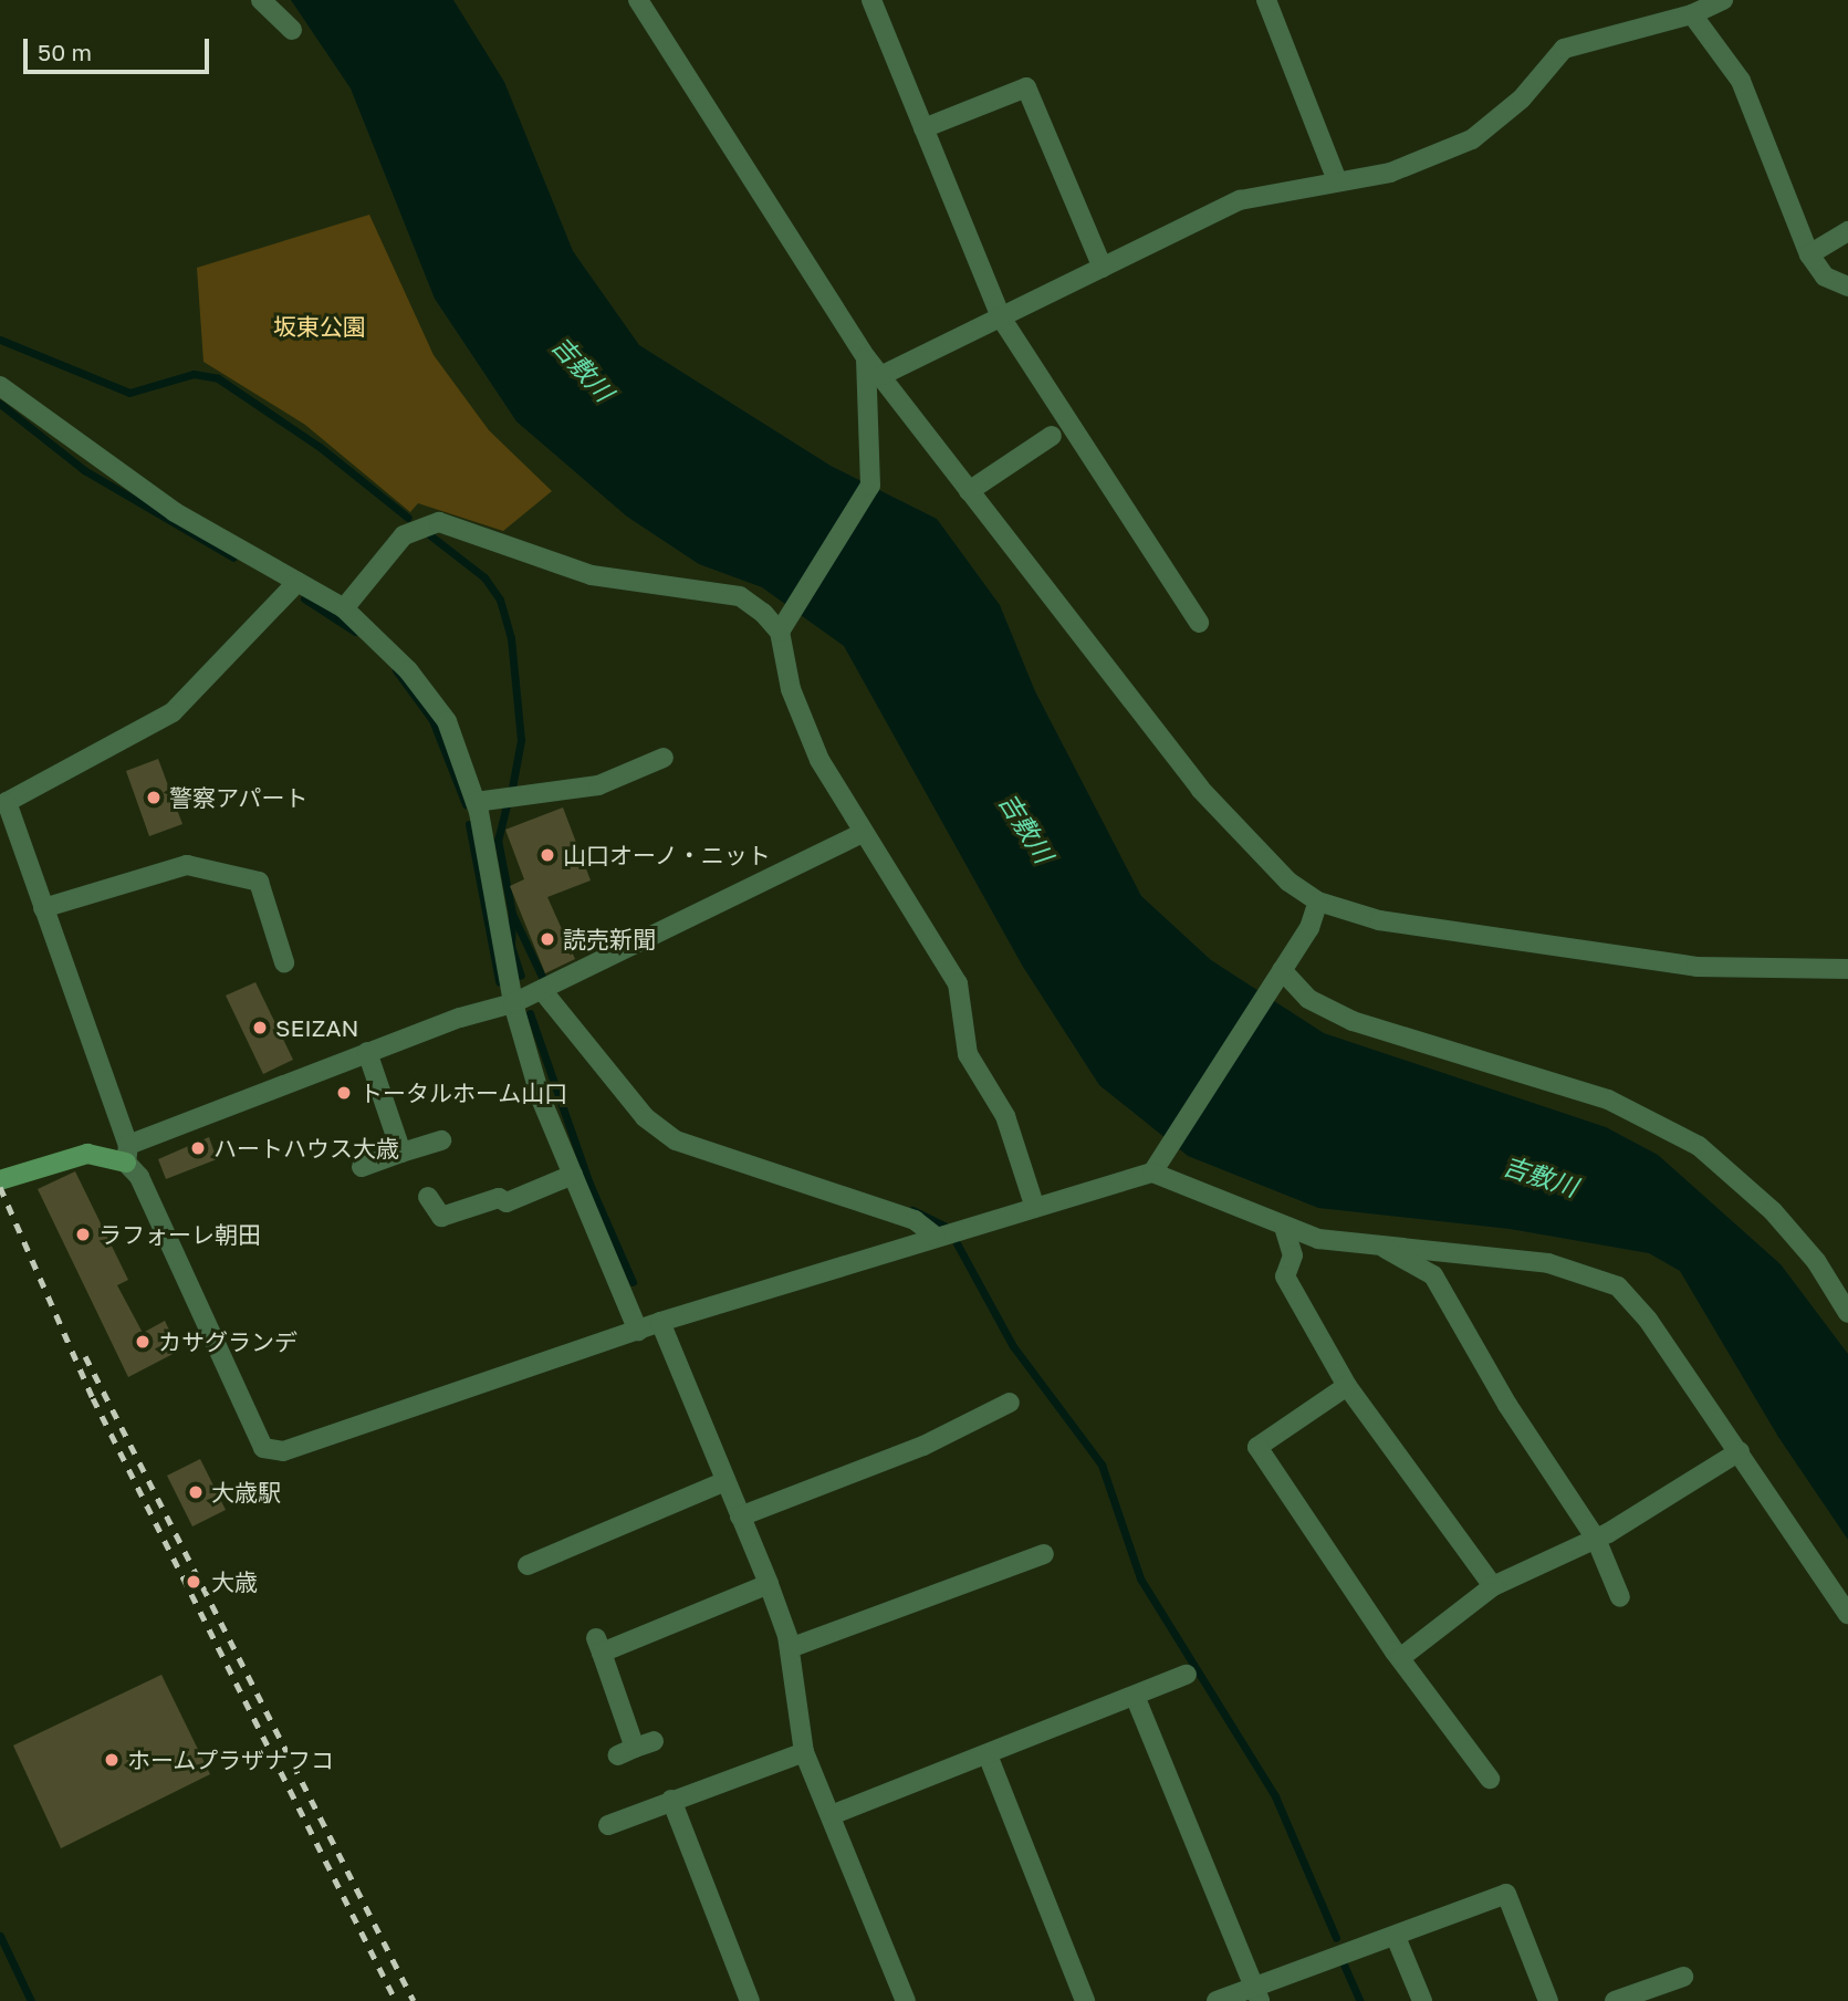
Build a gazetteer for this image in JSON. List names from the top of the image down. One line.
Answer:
{"water":["吉敷川"],"parks":["坂東公園"],"places":["警察アパート","山口オーノ・ニット","読売新聞","SEIZAN","トータルホーム山口","ハートハウス大歳","ラフォーレ朝田","カサグランデ","大歳駅","大歳","ホームプラザナフコ"],"scale_bar":"50 m"}
